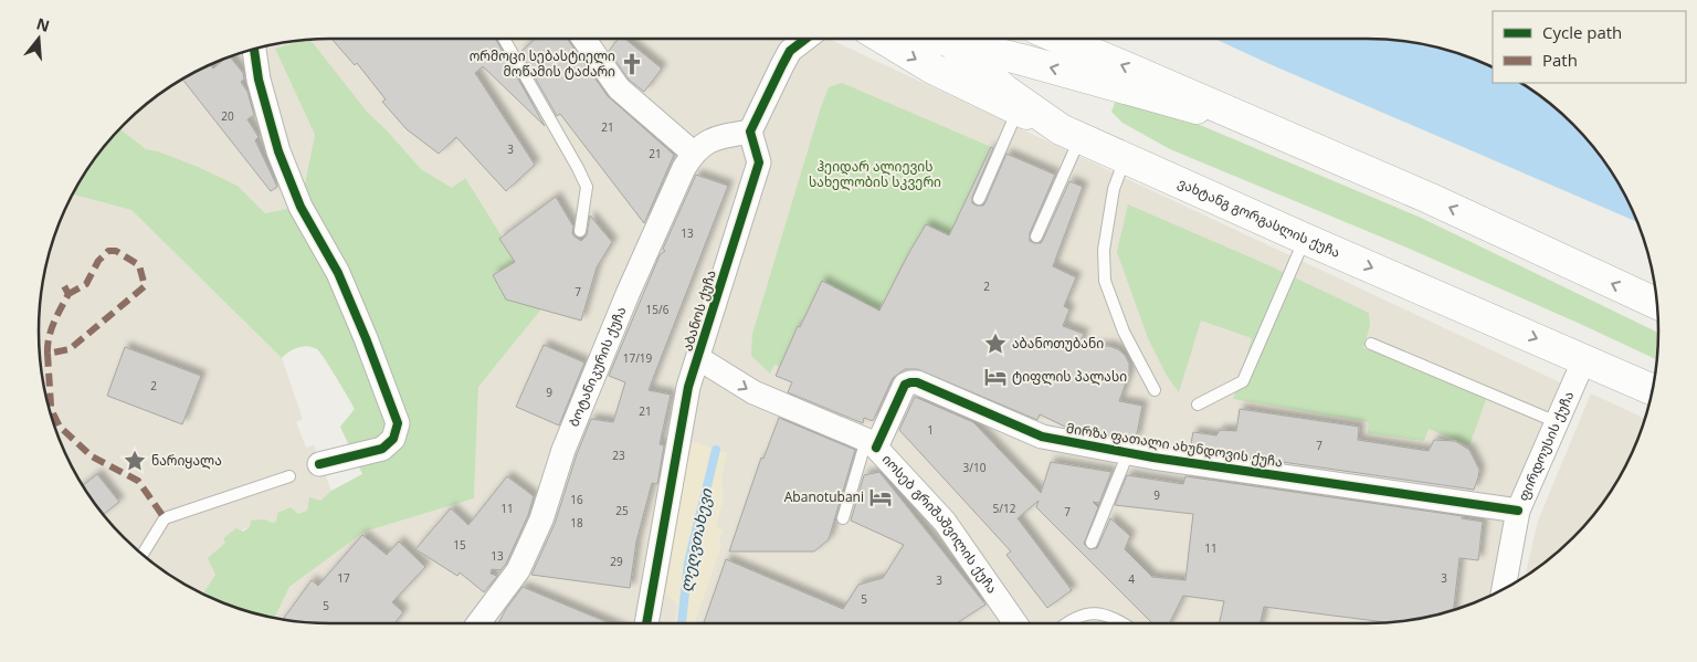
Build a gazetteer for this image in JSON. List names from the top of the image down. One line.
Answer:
{"streets":{"main road":["ვახტანგ გორგასლის ქუჩა"],"street":["აბანოს ქუჩა","ბოტანიკურის ქუჩა","მირზა ფათალი ახუნდოვის ქუჩა","ფირდოუსის ქუჩა","იოსებ გრიშაშვილის ქუჩა"]},"crossings":[["ვახტანგ გორგასლის ქუჩა","ფირდოუსის ქუჩა"],["აბანოს ქუჩა","იოსებ გრიშაშვილის ქუჩა"],["მირზა ფათალი ახუნდოვის ქუჩა","ფირდოუსის ქუჩა"],["მირზა ფათალი ახუნდოვის ქუჩა","იოსებ გრიშაშვილის ქუჩა"]],"one_way":["იოსებ გრიშაშვილის ქუჩა"],"water":["ლეღვთახევი"],"parks":["ჰეიდარ ალიევის სახელობის სკვერი"],"places":{"church":["ორმოცი სებასტიელი მოწამის ტაძარი"],"place":["აბანოთუბანი","ნარიყალა"],"hotel":["ტიფლის პალასი","Abanotubani"]},"house_numbers":["20","21","3","21","13","2","7","15/6","17/19","2","9","21","1","7","23","3/10","9","16","11","5/12","25","7","18","15","11","13","29","17","3","4","3","5","5"],"legend":["Cycle path","Path"],"north":"top"}
